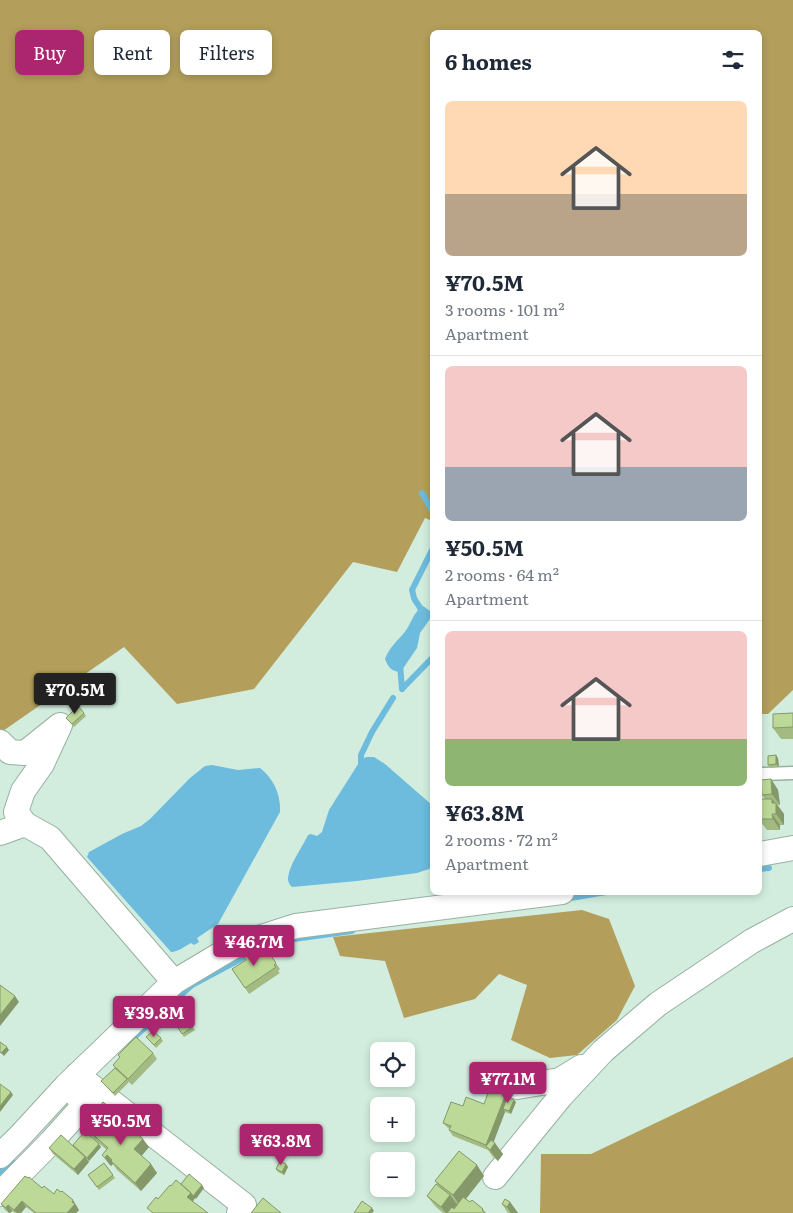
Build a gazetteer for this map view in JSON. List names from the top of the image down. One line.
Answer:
{"page":{"chip":["Buy","Rent","Filters"],"heading":"6 homes","list":[{"name":"¥70.5M","note":"3 rooms · 101 m² · Apartment"},{"name":"¥50.5M","note":"2 rooms · 64 m² · Apartment"},{"name":"¥63.8M","note":"2 rooms · 72 m² · Apartment"}],"price":["¥70.5M","¥46.7M","¥39.8M","¥77.1M","¥50.5M","¥63.8M"],"map_buttons":["+","−"]}}
